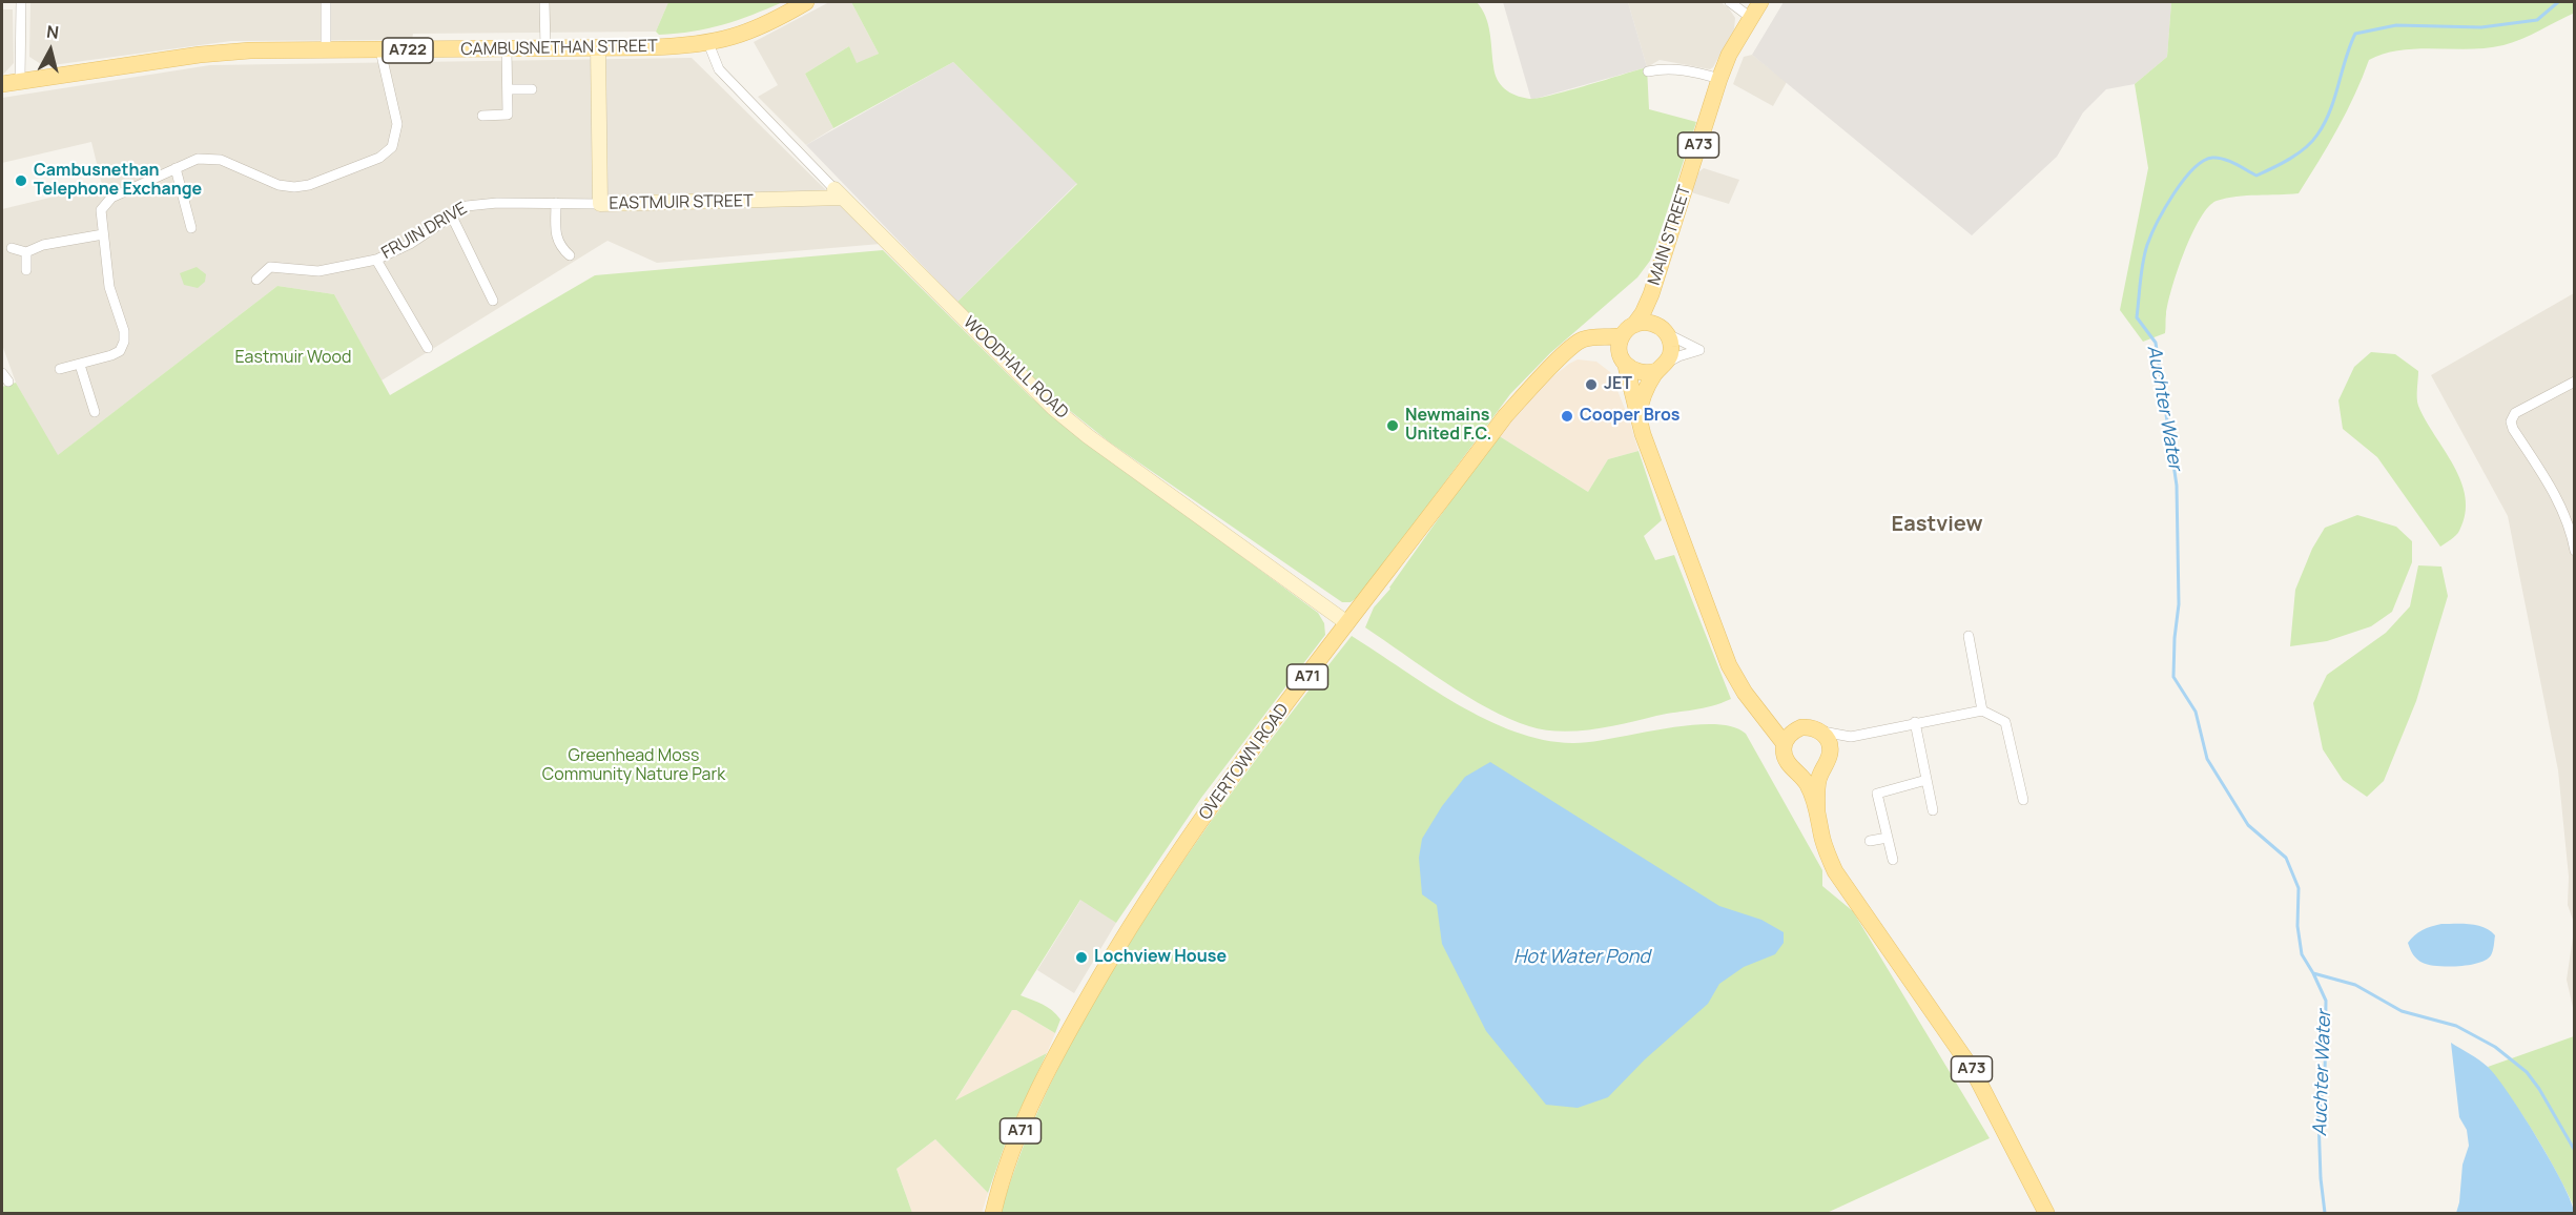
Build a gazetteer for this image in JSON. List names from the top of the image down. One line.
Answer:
{"streets":{"main road":["CAMBUSNETHAN STREET","A722","A73","MAIN STREET","A71","OVERTOWN ROAD"],"street":["EASTMUIR STREET","FRUIN DRIVE","WOODHALL ROAD"]},"crossings":[["CAMBUSNETHAN STREET","EASTMUIR STREET"],["CAMBUSNETHAN STREET","WOODHALL ROAD"],["A73","MAIN STREET"],["A73","OVERTOWN ROAD"],["EASTMUIR STREET","FRUIN DRIVE"],["EASTMUIR STREET","WOODHALL ROAD"],["MAIN STREET","OVERTOWN ROAD"],["WOODHALL ROAD","OVERTOWN ROAD"]],"districts":["Eastview"],"water":["Auchter Water","Hot Water Pond"],"parks":["Eastmuir Wood","Greenhead Moss Community Nature Park"],"places":["Cambusnethan Telephone Exchange","JET","Cooper Bros","Newmains United F.C.","Lochview House"],"north":"top"}
